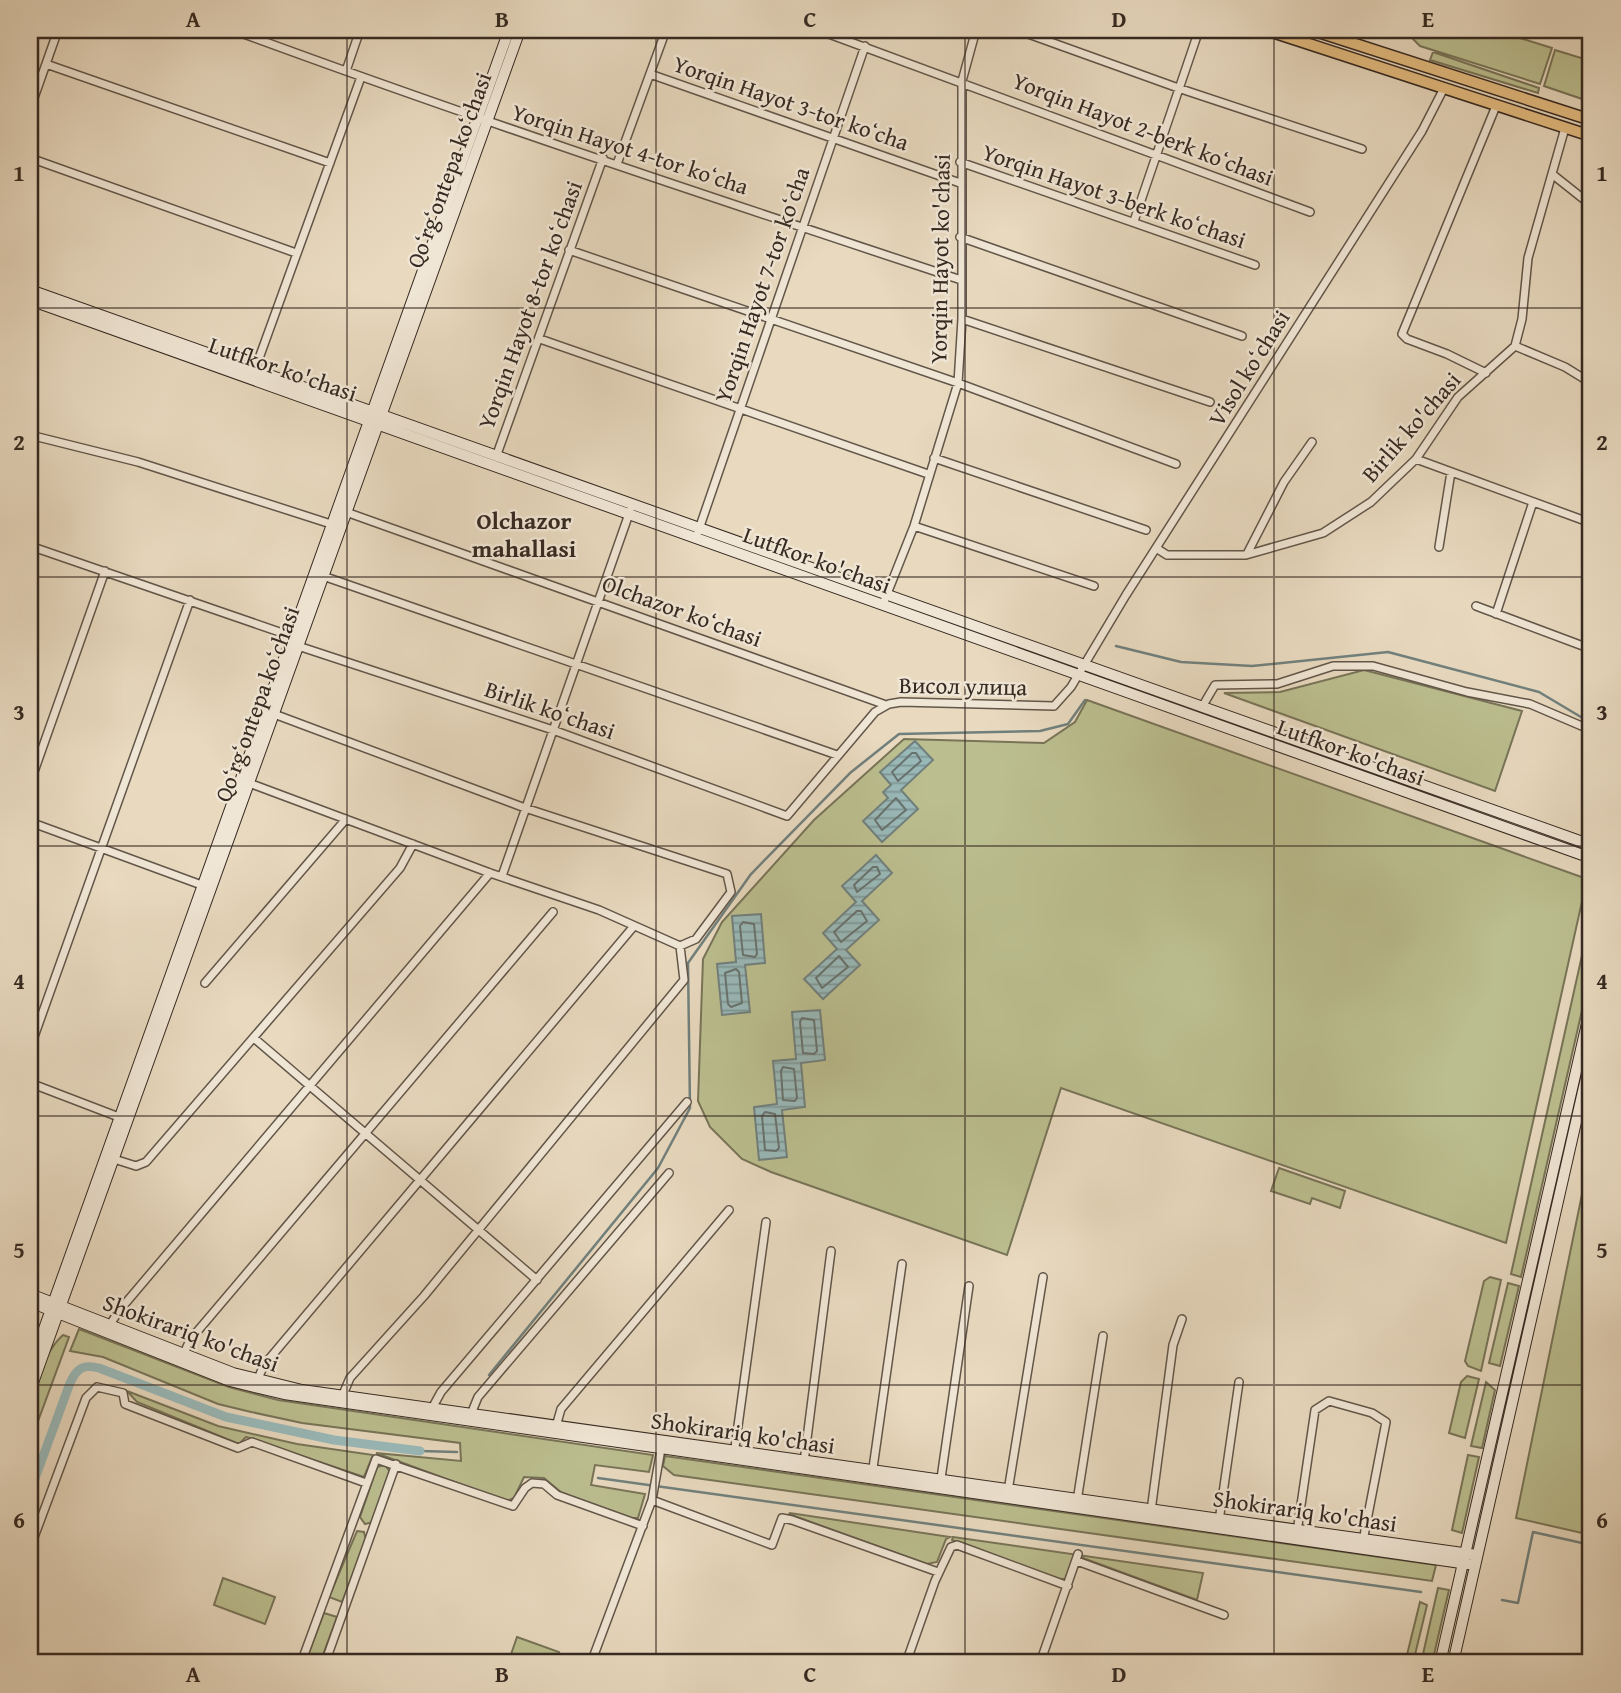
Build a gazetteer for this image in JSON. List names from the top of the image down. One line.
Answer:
{"streets":{"main road":["Qoʻrgʻontepa koʻchasi","Lutfkor ko'chasi","Shokirariq ko'chasi"],"street":["Yorqin Hayot 3-tor koʻcha","Yorqin Hayot 2-berk koʻchasi","Yorqin Hayot 4-tor koʻcha","Yorqin Hayot 3-berk koʻchasi","Yorqin Hayot ko'chasi","Yorqin Hayot 7-tor koʻcha","Yorqin Hayot 8-tor koʻchasi","Visol koʻchasi","Birlik ko'chasi","Olchazor koʻchasi","Висол улица","Birlik koʻchasi"]},"crossings":[["Yorqin Hayot 3-tor koʻcha","Yorqin Hayot ko'chasi"],["Yorqin Hayot 3-tor koʻcha","Yorqin Hayot 7-tor koʻcha"],["Yorqin Hayot 2-berk koʻchasi","Yorqin Hayot ko'chasi"],["Yorqin Hayot 2-berk koʻchasi","Yorqin Hayot 7-tor koʻcha"],["Yorqin Hayot 4-tor koʻcha","Qoʻrgʻontepa koʻchasi"],["Yorqin Hayot 4-tor koʻcha","Yorqin Hayot ko'chasi"],["Yorqin Hayot 4-tor koʻcha","Yorqin Hayot 7-tor koʻcha"],["Yorqin Hayot 4-tor koʻcha","Yorqin Hayot 8-tor koʻchasi"],["Qoʻrgʻontepa koʻchasi","Lutfkor ko'chasi"],["Qoʻrgʻontepa koʻchasi","Olchazor koʻchasi"],["Qoʻrgʻontepa koʻchasi","Birlik koʻchasi"],["Qoʻrgʻontepa koʻchasi","Shokirariq ko'chasi"],["Yorqin Hayot 3-berk koʻchasi","Yorqin Hayot ko'chasi"],["Yorqin Hayot ko'chasi","Lutfkor ko'chasi"],["Yorqin Hayot 7-tor koʻcha","Lutfkor ko'chasi"],["Yorqin Hayot 8-tor koʻchasi","Lutfkor ko'chasi"],["Visol koʻchasi","Lutfkor ko'chasi"],["Visol koʻchasi","Birlik ko'chasi"],["Visol koʻchasi","Висол улица"],["Lutfkor ko'chasi","Висол улица"],["Olchazor koʻchasi","Висол улица"],["Висол улица","Birlik koʻchasi"]],"districts":["Olchazor mahallasi"],"grid":{"columns":["A","B","C","D","E"],"rows":["1","2","3","4","5","6"]}}
